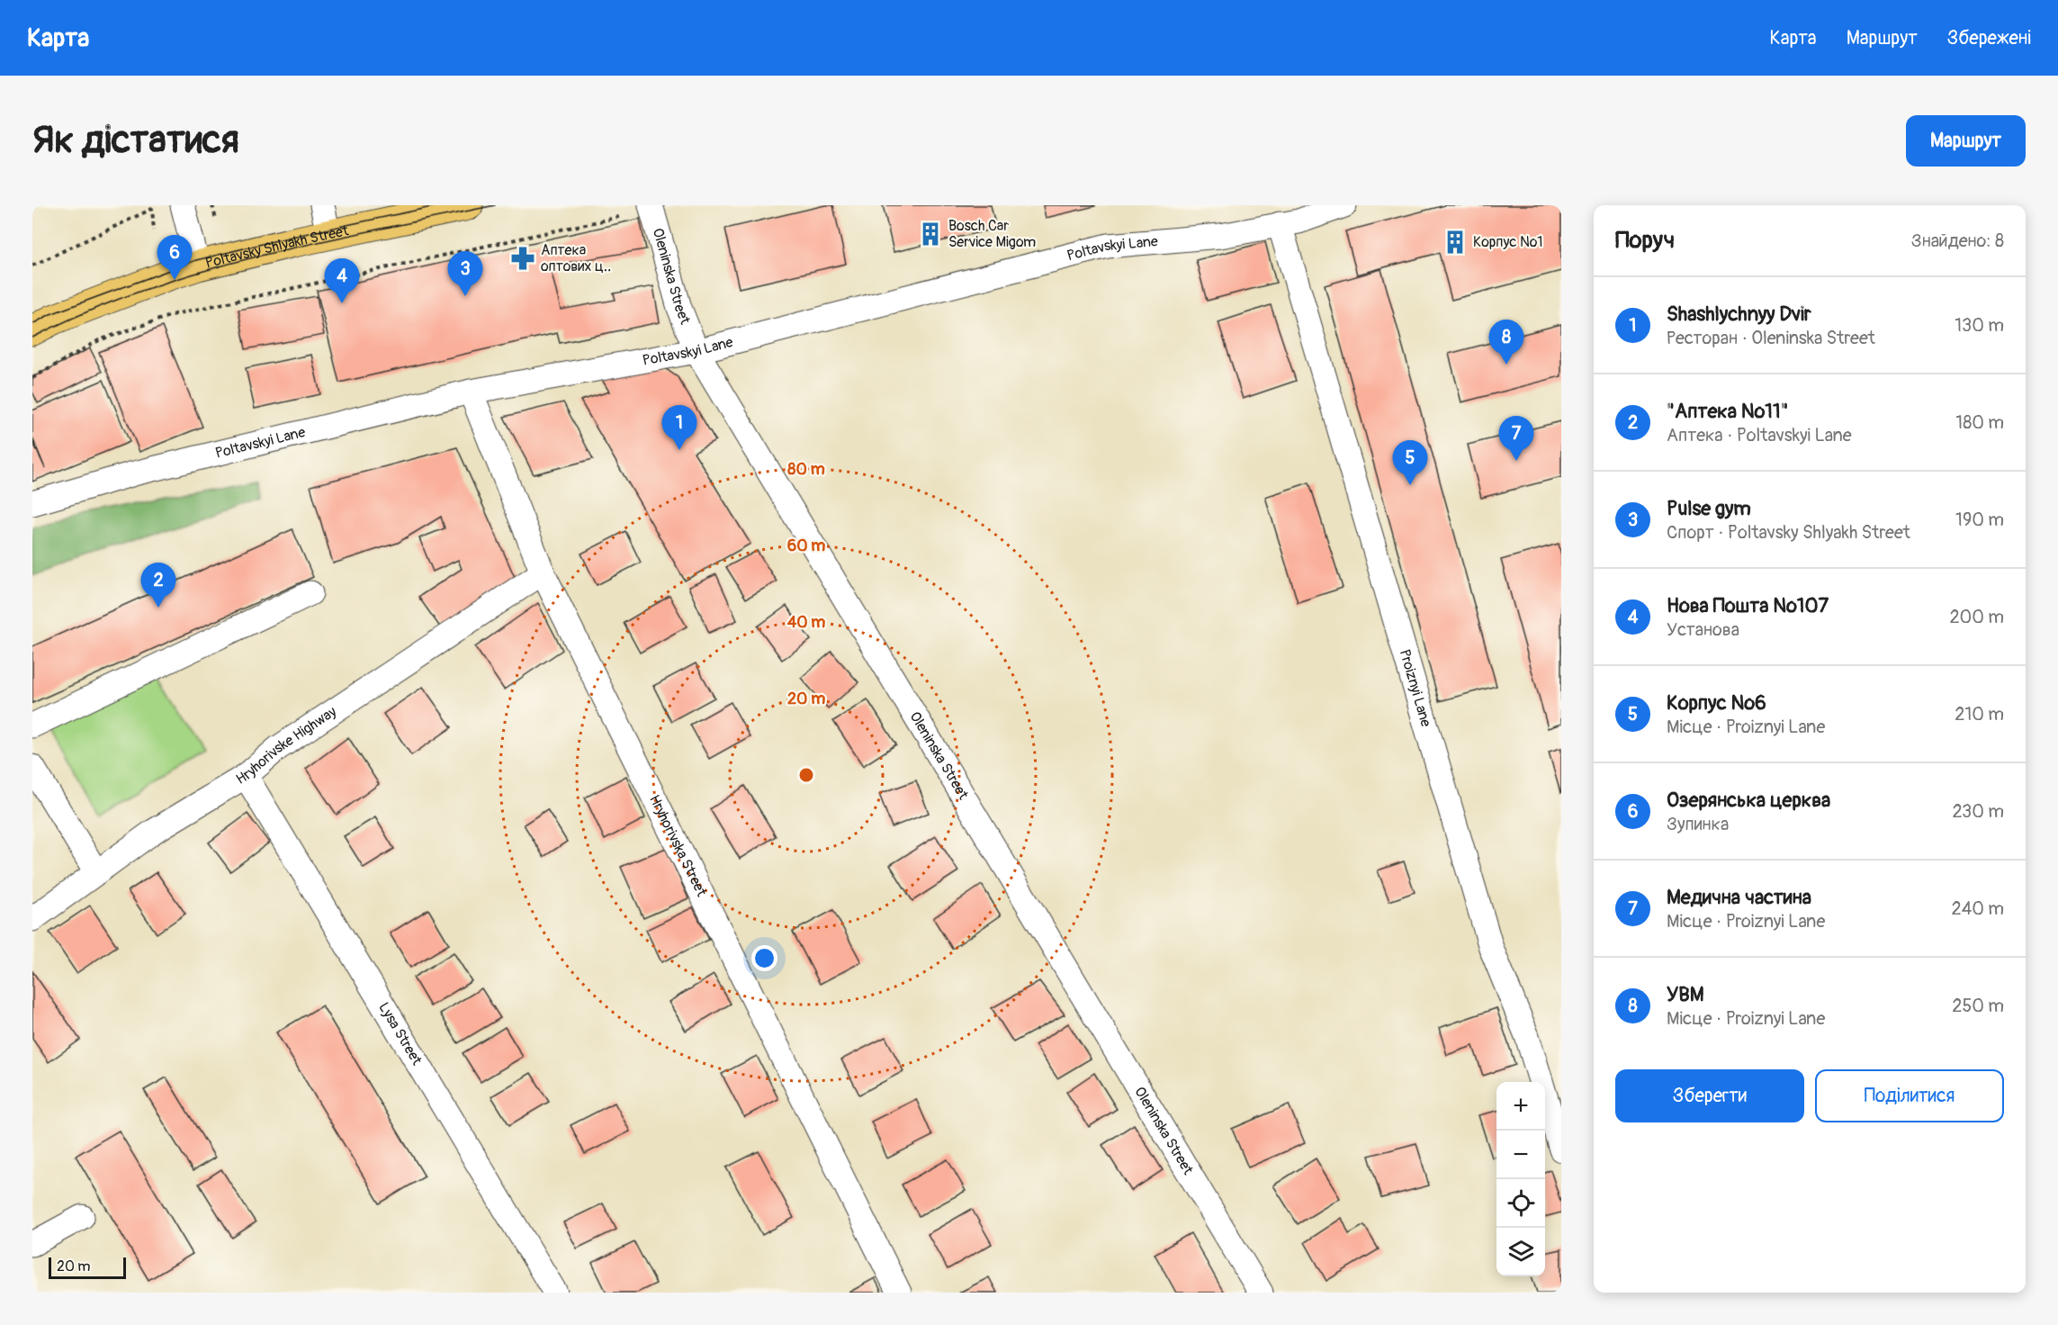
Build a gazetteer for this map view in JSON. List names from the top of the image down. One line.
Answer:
{"streets":{"main road":["Poltavsky Shlyakh Street"],"street":["Poltavskyi Lane","Oleninska Street","Proiznyi Lane","Hryhorivske Highway","Hryhorivska Street","Lysa Street"]},"crossings":[["Poltavskyi Lane","Oleninska Street"],["Poltavskyi Lane","Proiznyi Lane"],["Poltavskyi Lane","Hryhorivska Street"],["Hryhorivske Highway","Hryhorivska Street"],["Hryhorivske Highway","Lysa Street"]],"places":{"building":["Bosch Car Service Migom","Корпус №1"],"pharmacy":["Аптека оптових ц‥"]},"scale_bar":"20 m","page":{"header":"Карта","nav":["Карта","Маршрут","Збережені"],"buttons":["Маршрут",["Зберегти","Поділитися"]],"title":"Як дістатися","heading":["Поруч","Знайдено: 8"],"pins":["6","3","4","8","1","7","5","2"],"list":[{"mark":"1","name":"Shashlychnyy Dvir","note":"Ресторан · Oleninska Street","value":"130 m"},{"mark":"2","name":"\"Аптека №11\"","note":"Аптека · Poltavskyi Lane","value":"180 m"},{"mark":"3","name":"Pulse gym","note":"Спорт · Poltavsky Shlyakh Street","value":"190 m"},{"mark":"4","name":"Нова Пошта №107","note":"Установа","value":"200 m"},{"mark":"5","name":"Корпус №6","note":"Місце · Proiznyi Lane","value":"210 m"},{"mark":"6","name":"Озерянська церква","note":"Зупинка","value":"230 m"},{"mark":"7","name":"Медична частина","note":"Місце · Proiznyi Lane","value":"240 m"},{"mark":"8","name":"УВМ","note":"Місце · Proiznyi Lane","value":"250 m"}],"map_buttons":["+","−"],"scale":"20 m"},"rings":["80 m","60 m","40 m","20 m"]}
